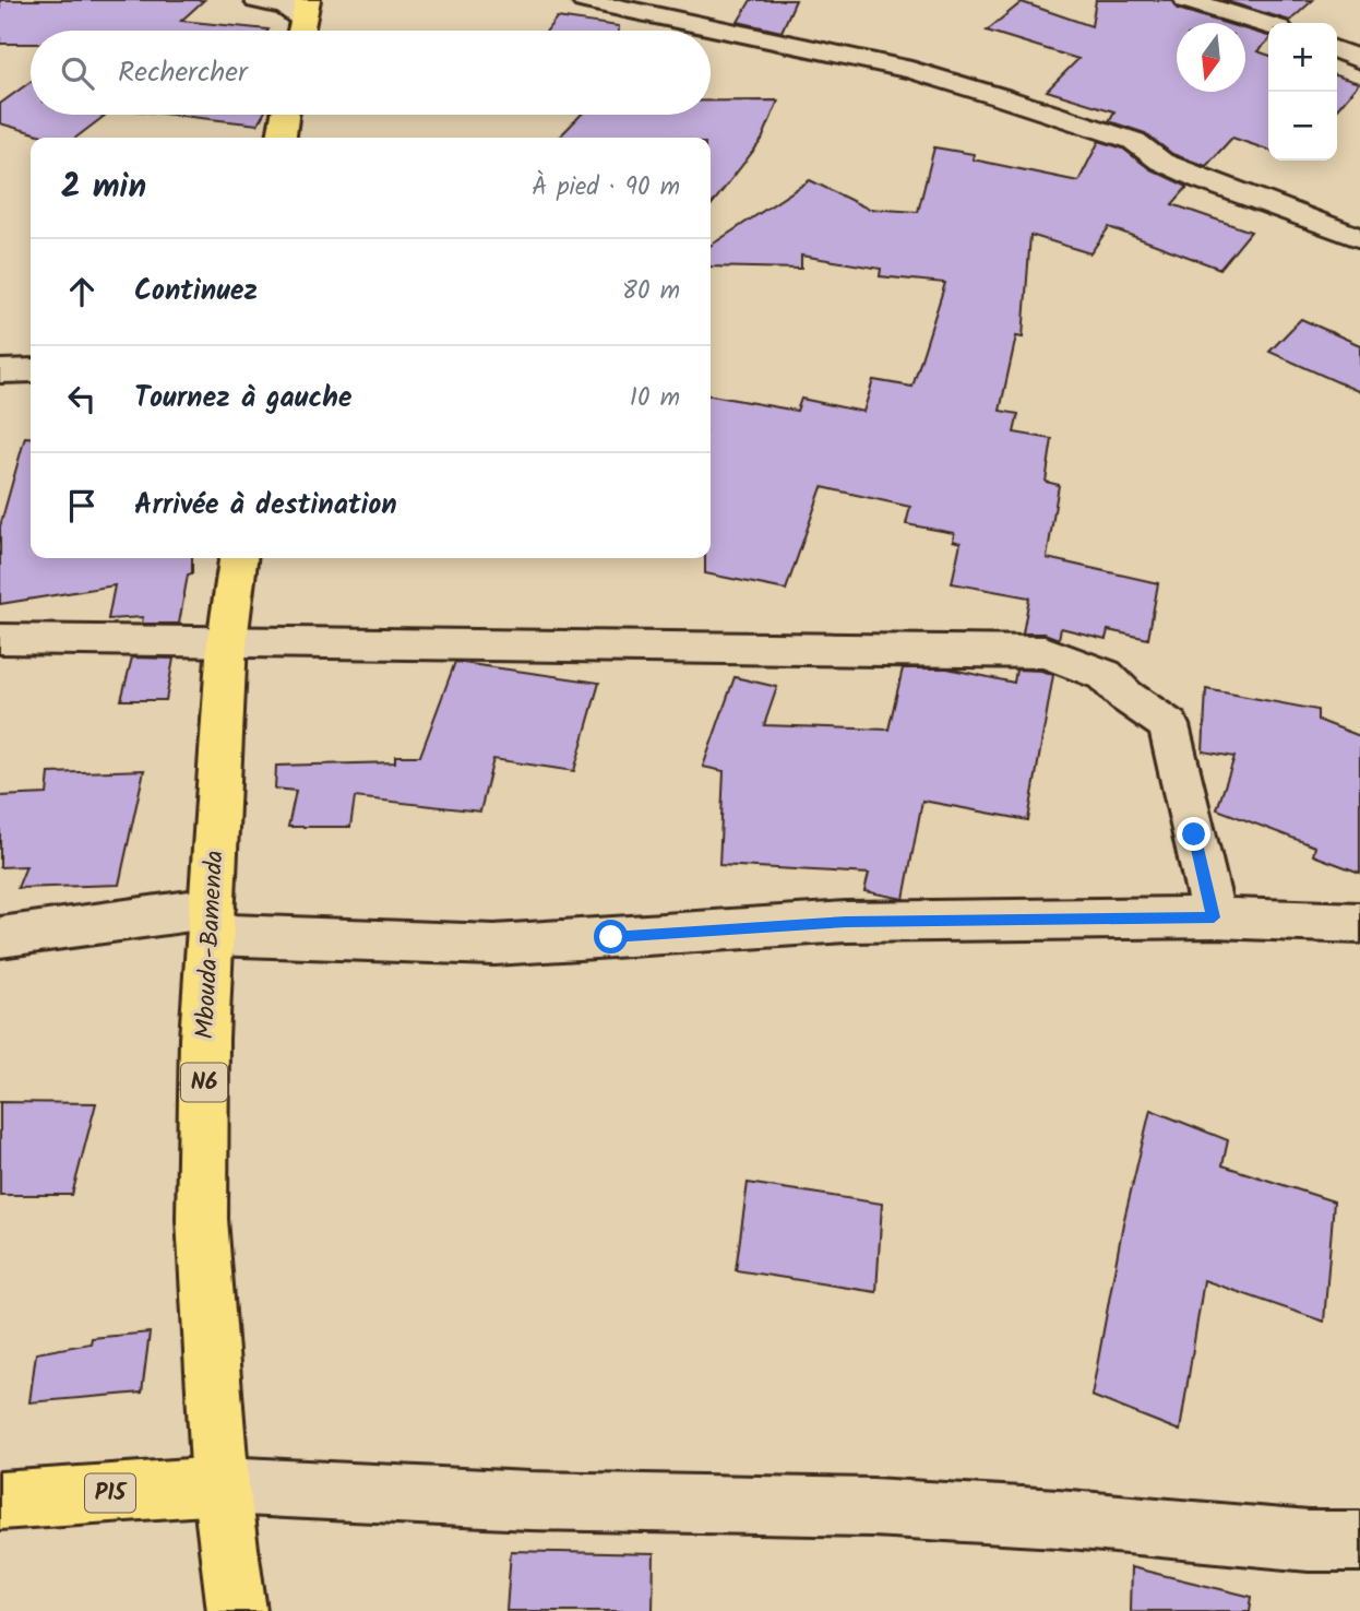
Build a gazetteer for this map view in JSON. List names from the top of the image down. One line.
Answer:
{"streets":{"main road":["Mbouda-Bamenda","N6","P15"]},"crossings":[["Mbouda-Bamenda","P15"]],"north":"bottom","page":{"map_buttons":["+","−"],"search":"Rechercher","heading":["2 min","À pied · 90 m"],"list":[["Continuez","80 m"],["Tournez à gauche","10 m"],"Arrivée à destination"]}}
